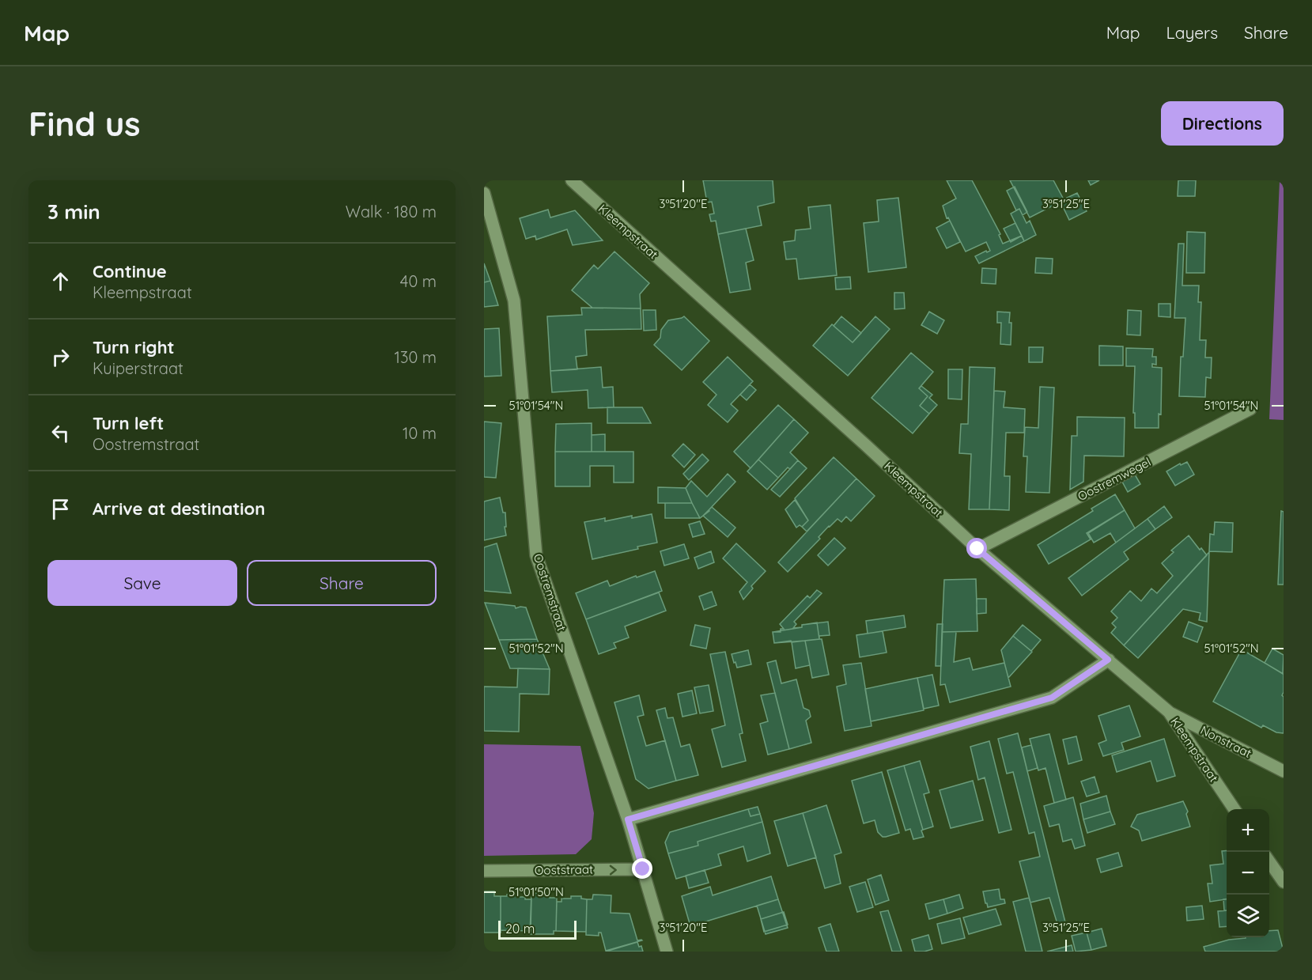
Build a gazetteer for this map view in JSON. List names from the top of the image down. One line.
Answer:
{"streets":{"street":["Kleempstraat","Oostremwegel","Oostremstraat","Nonstraat","Ooststraat"]},"crossings":[["Kleempstraat","Oostremwegel"],["Kleempstraat","Nonstraat"],["Oostremstraat","Ooststraat"]],"one_way":["Ooststraat"],"scale_bar":"20 m","page":{"header":"Map","nav":["Map","Layers","Share"],"buttons":["Directions",["Save","Share"]],"title":"Find us","heading":["3 min","Walk · 180 m"],"list":[["Continue","Kleempstraat","40 m"],["Turn right","Kuiperstraat","130 m"],["Turn left","Oostremstraat","10 m"],"Arrive at destination"],"map_buttons":["+","−"],"scale":"20 m"},"coordinates":["3°51'20\"E","3°51'25\"E","51°01'54\"N","51°01'52\"N","51°01'50\"N"]}
